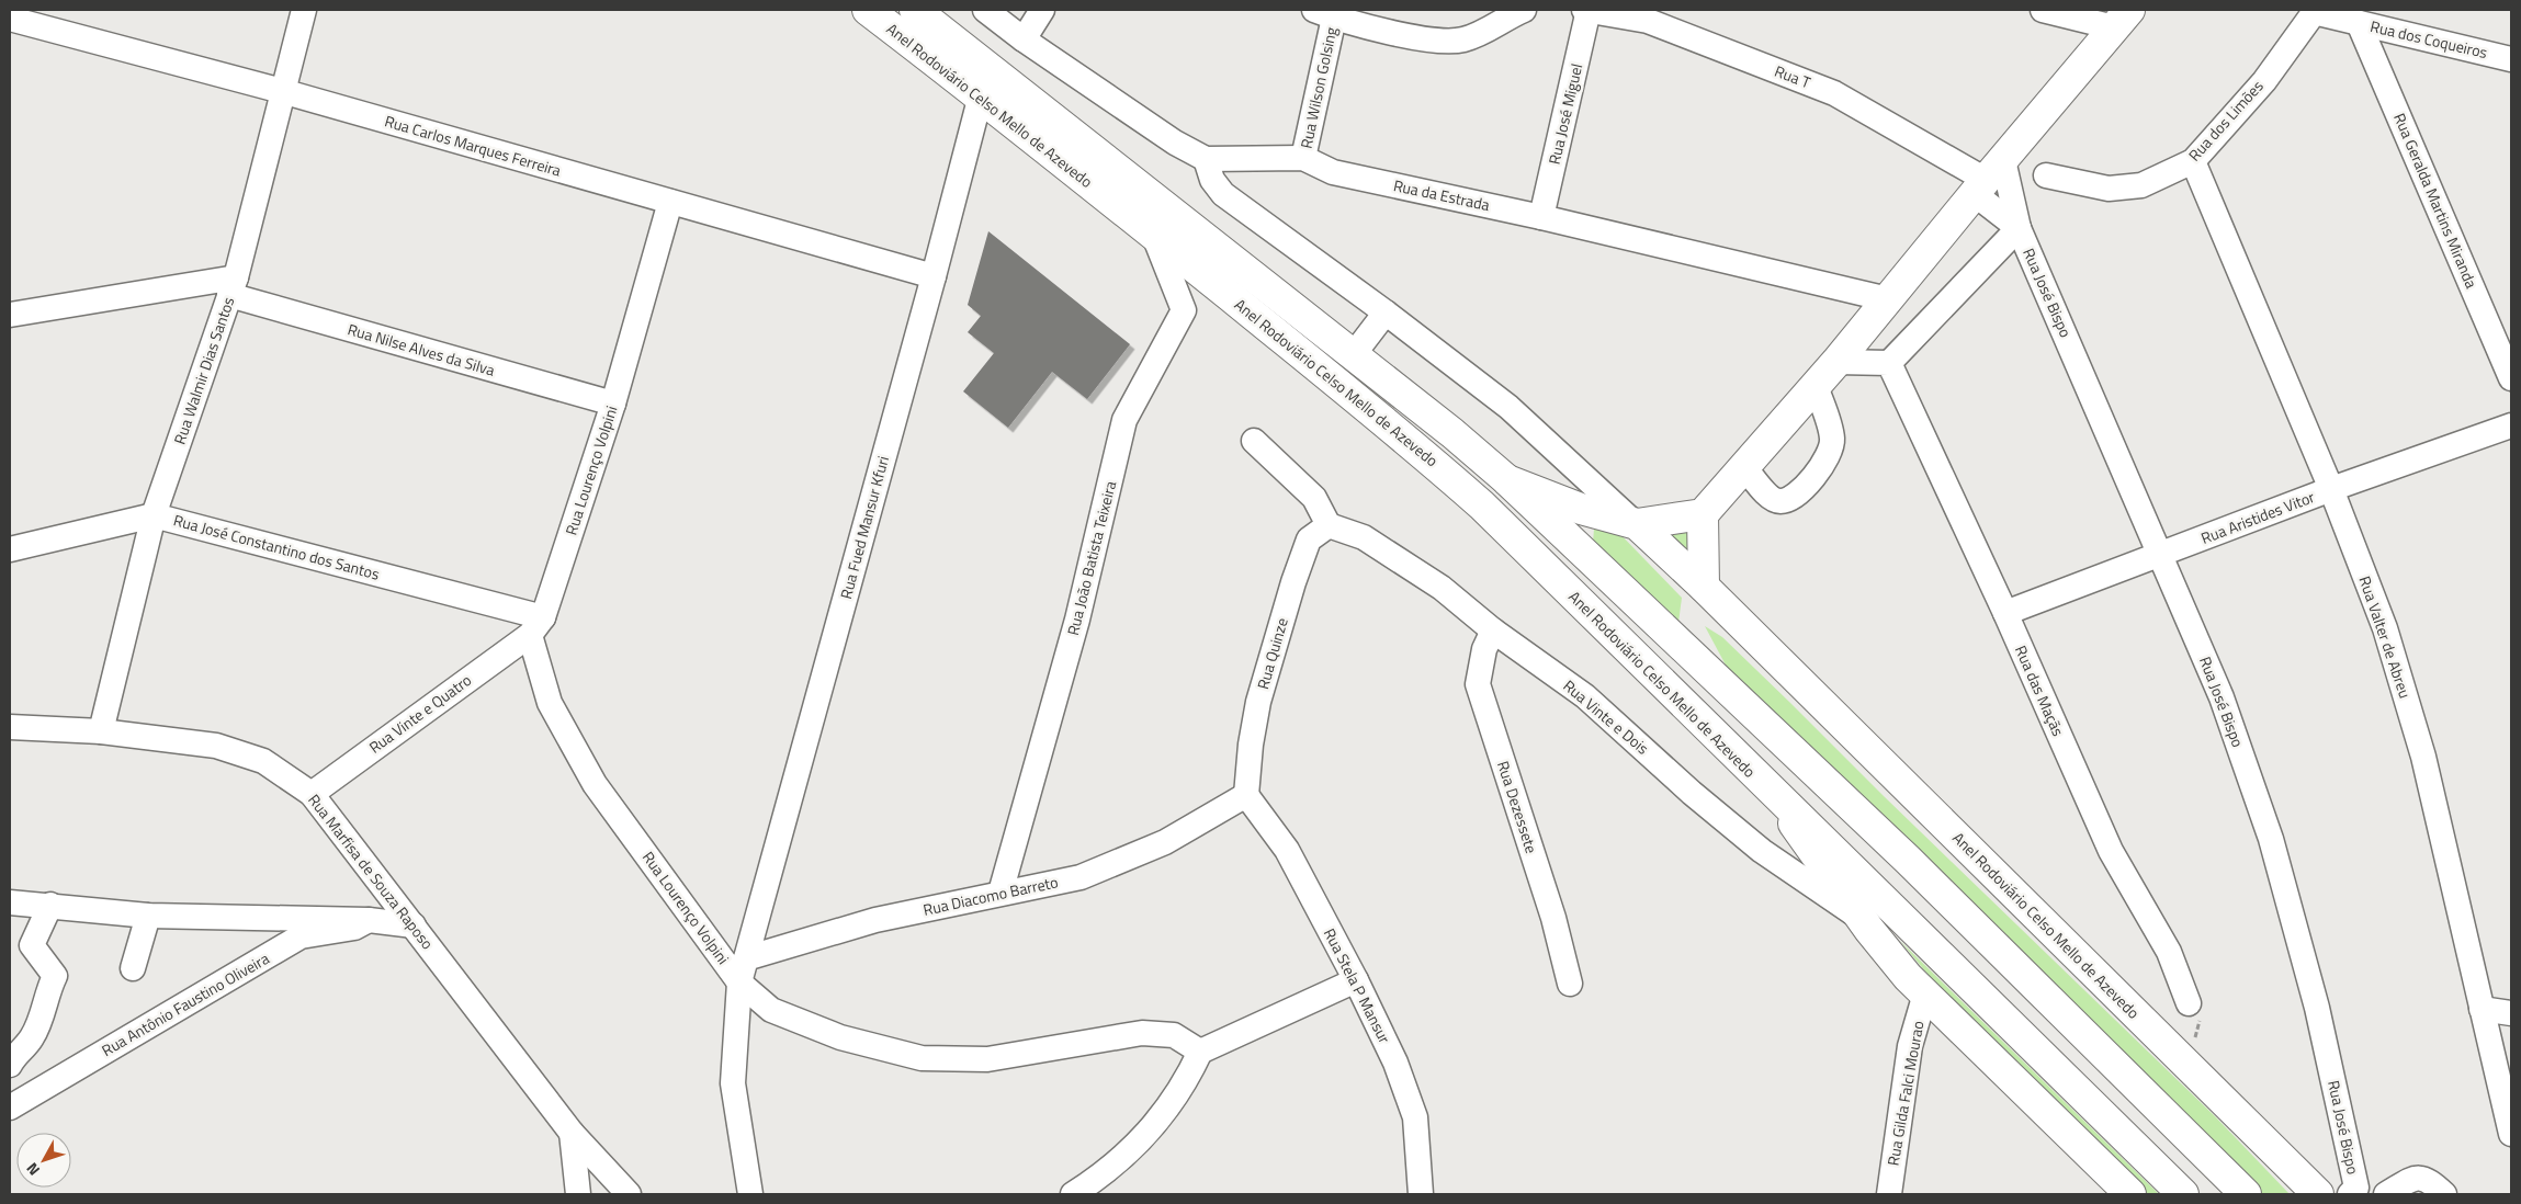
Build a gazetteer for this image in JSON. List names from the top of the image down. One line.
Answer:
{"streets":{"main road":["Anel Rodoviário Celso Mello de Azevedo"],"street":["Rua dos Coqueiros","Rua T","Rua Wilson Golsing","Rua José Miguel","Rua dos Limões","Rua Carlos Marques Ferreira","Rua da Estrada","Rua Geralda Martins Miranda","Rua José Bispo","Rua Nilse Alves da Silva","Rua Walmir Dias Santos","Rua Lourenço Volpini","Rua Aristides Vitor","Rua Fued Mansur Kfuri","Rua José Constantino dos Santos","Rua João Batista Teixeira","Rua Valter de Abreu","Rua Quinze","Rua das Maçãs","Rua Vinte e Quatro","Rua Vinte e Dois","Rua Dezessete","Rua Marfisa de Souza Raposo","Rua Diacomo Barreto","Rua Stela P Mansur","Rua Antônio Faustino Oliveira","Rua Gilda Falci Mourao"]},"crossings":[["Rua dos Coqueiros","Rua dos Limões"],["Rua dos Coqueiros","Rua Geralda Martins Miranda"],["Rua T","Rua José Miguel"],["Rua T","Rua José Bispo"],["Rua Wilson Golsing","Rua da Estrada"],["Anel Rodoviário Celso Mello de Azevedo","Rua Fued Mansur Kfuri"],["Anel Rodoviário Celso Mello de Azevedo","Rua João Batista Teixeira"],["Anel Rodoviário Celso Mello de Azevedo","Rua Vinte e Dois"],["Anel Rodoviário Celso Mello de Azevedo","Rua Gilda Falci Mourao"],["Rua José Miguel","Rua da Estrada"],["Rua dos Limões","Rua Valter de Abreu"],["Rua Carlos Marques Ferreira","Rua Walmir Dias Santos"],["Rua Carlos Marques Ferreira","Rua Lourenço Volpini"],["Rua Carlos Marques Ferreira","Rua Fued Mansur Kfuri"],["Rua José Bispo","Rua Aristides Vitor"],["Rua Nilse Alves da Silva","Rua Walmir Dias Santos"],["Rua Nilse Alves da Silva","Rua Lourenço Volpini"],["Rua Walmir Dias Santos","Rua José Constantino dos Santos"],["Rua Walmir Dias Santos","Rua Marfisa de Souza Raposo"],["Rua Lourenço Volpini","Rua José Constantino dos Santos"],["Rua Lourenço Volpini","Rua Vinte e Quatro"],["Rua Aristides Vitor","Rua Valter de Abreu"],["Rua Aristides Vitor","Rua das Maçãs"],["Rua Fued Mansur Kfuri","Rua Diacomo Barreto"],["Rua José Constantino dos Santos","Rua Vinte e Quatro"],["Rua João Batista Teixeira","Rua Diacomo Barreto"],["Rua Quinze","Rua Vinte e Dois"],["Rua Quinze","Rua Diacomo Barreto"],["Rua Quinze","Rua Stela P Mansur"],["Rua Vinte e Quatro","Rua Marfisa de Souza Raposo"],["Rua Vinte e Dois","Rua Dezessete"],["Rua Diacomo Barreto","Rua Stela P Mansur"]],"north":"bottom left"}
